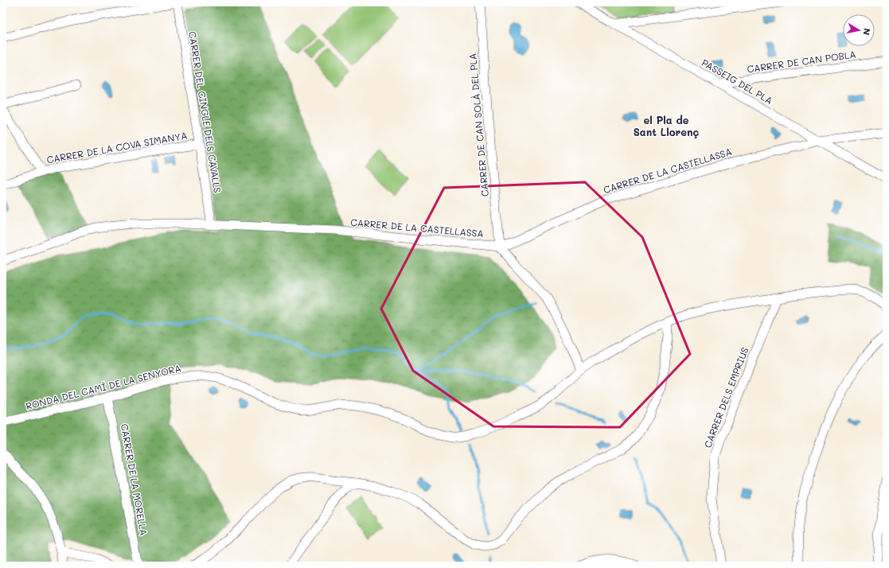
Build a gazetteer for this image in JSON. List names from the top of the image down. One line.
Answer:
{"streets":{"street":["CARRER DE CAN POBLA","PASSEIG DEL PLA","CARRER DEL CINGLE DELS CAVALLS","CARRER DE CAN SOLÀ DEL PLA","CARRER DE LA COVA SIMANYA","CARRER DE LA CASTELLASSA","RONDA DEL CAMÍ DE LA SENYORA","CARRER DELS EMPRIUS","CARRER DE LA MORELLA"]},"crossings":[["CARRER DE CAN POBLA","PASSEIG DEL PLA"],["PASSEIG DEL PLA","CARRER DE LA CASTELLASSA"],["CARRER DEL CINGLE DELS CAVALLS","CARRER DE LA COVA SIMANYA"],["CARRER DEL CINGLE DELS CAVALLS","CARRER DE LA CASTELLASSA"],["CARRER DE CAN SOLÀ DEL PLA","CARRER DE LA CASTELLASSA"],["RONDA DEL CAMÍ DE LA SENYORA","CARRER DELS EMPRIUS"],["RONDA DEL CAMÍ DE LA SENYORA","CARRER DE LA MORELLA"]],"districts":["el Pla de Sant Llorenç"],"north":"right"}
